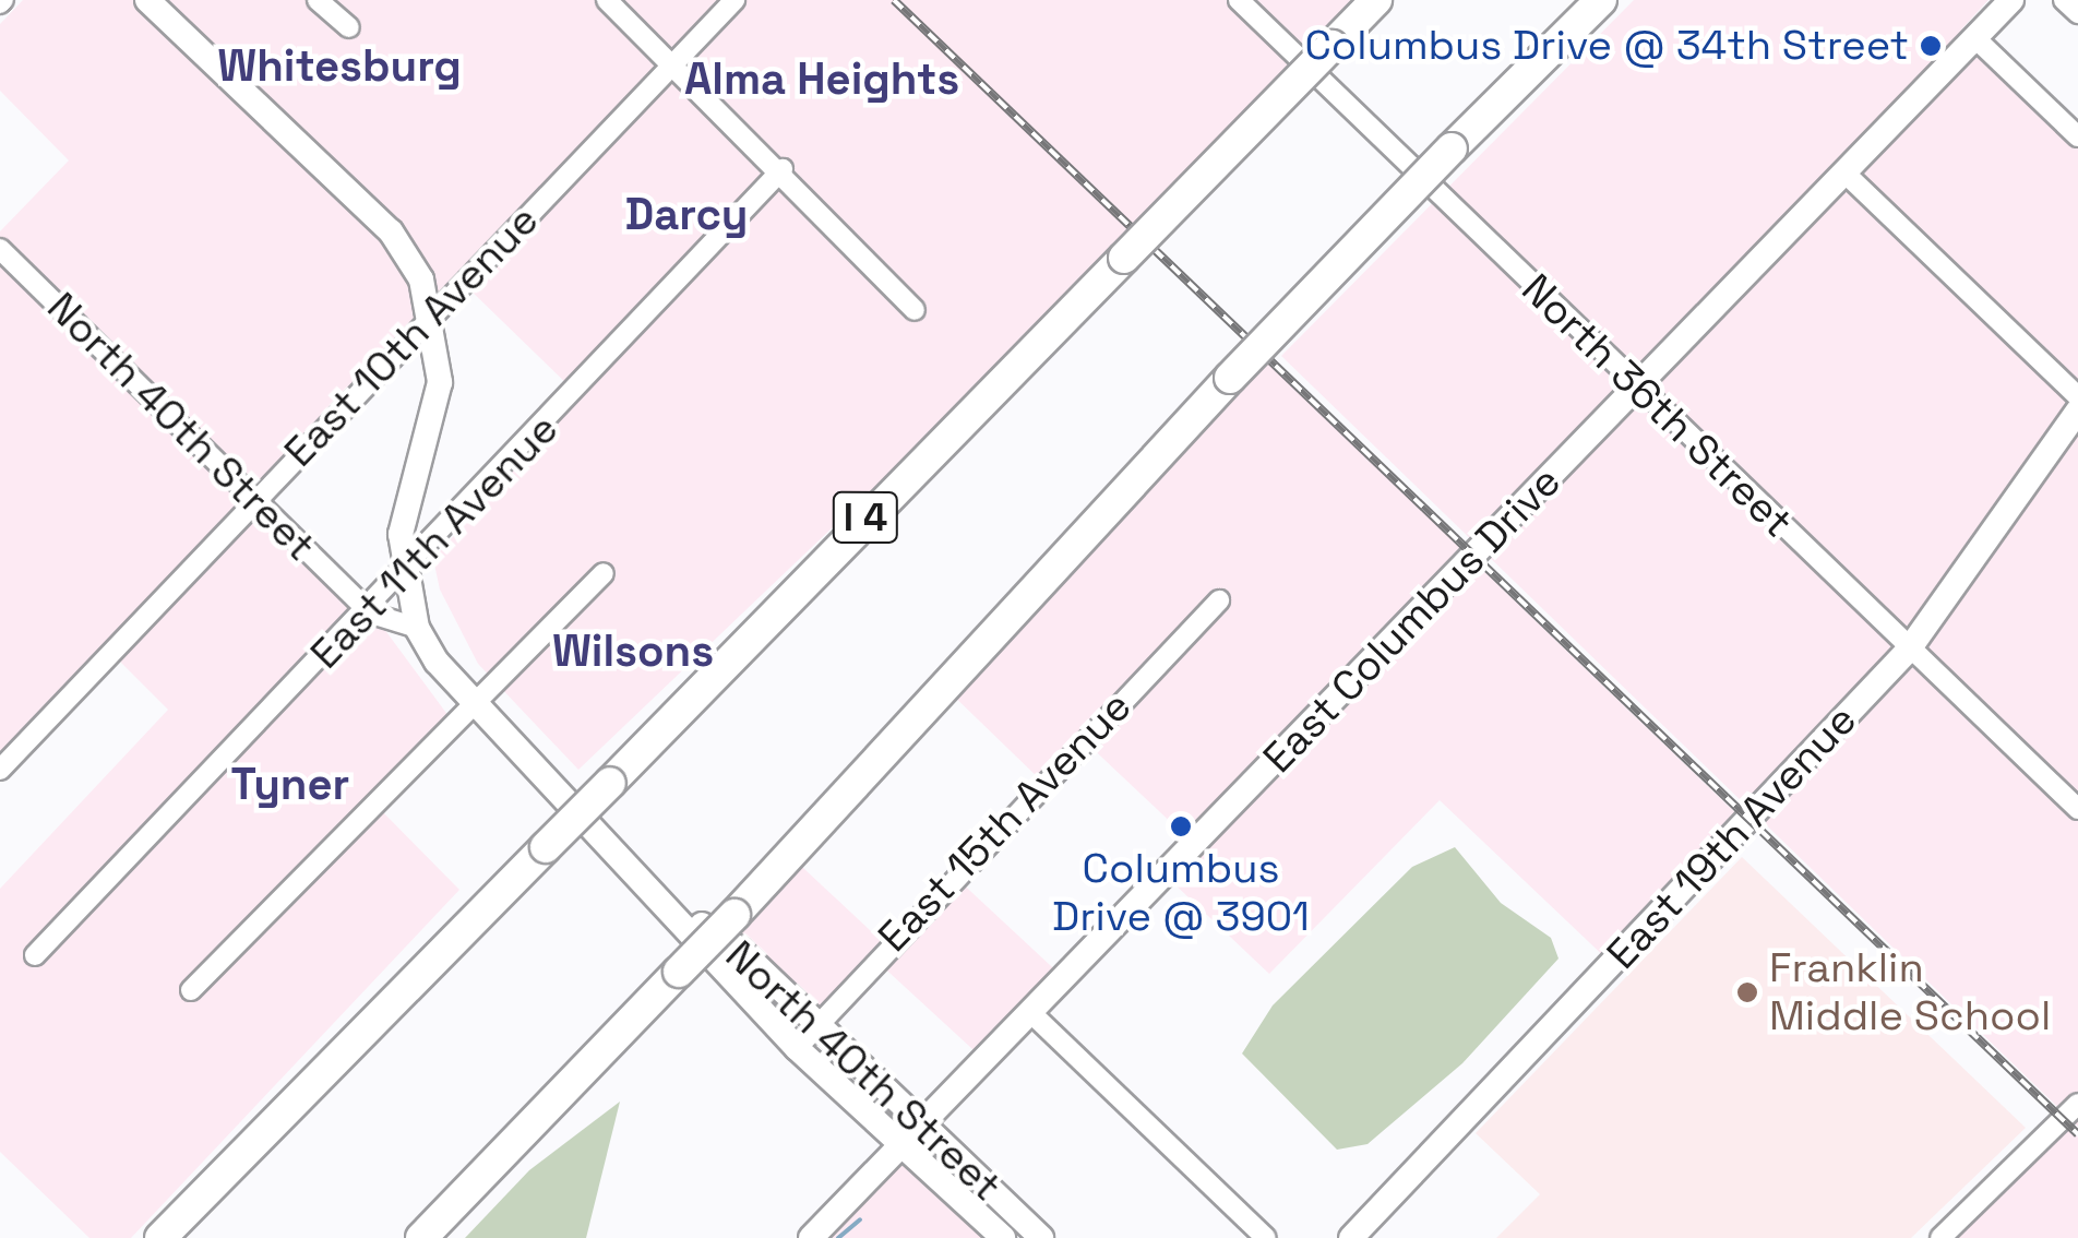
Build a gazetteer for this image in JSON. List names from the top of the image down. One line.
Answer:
{"streets":{"highway":["I 4"],"main road":["North 40th Street","East Columbus Drive","East 19th Avenue"],"street":["East 10th Avenue","North 36th Street","East 11th Avenue","East 15th Avenue"]},"crossings":[["East 10th Avenue","North 40th Street"],["North 36th Street","East Columbus Drive"],["North 36th Street","East 19th Avenue"],["North 40th Street","East 11th Avenue"],["North 40th Street","East Columbus Drive"],["North 40th Street","East 15th Avenue"]],"districts":["Whitesburg","Alma Heights","Darcy","Wilsons","Tyner"],"places":["Columbus Drive @ 34th Street","Columbus Drive @ 3901","Franklin Middle School"]}
